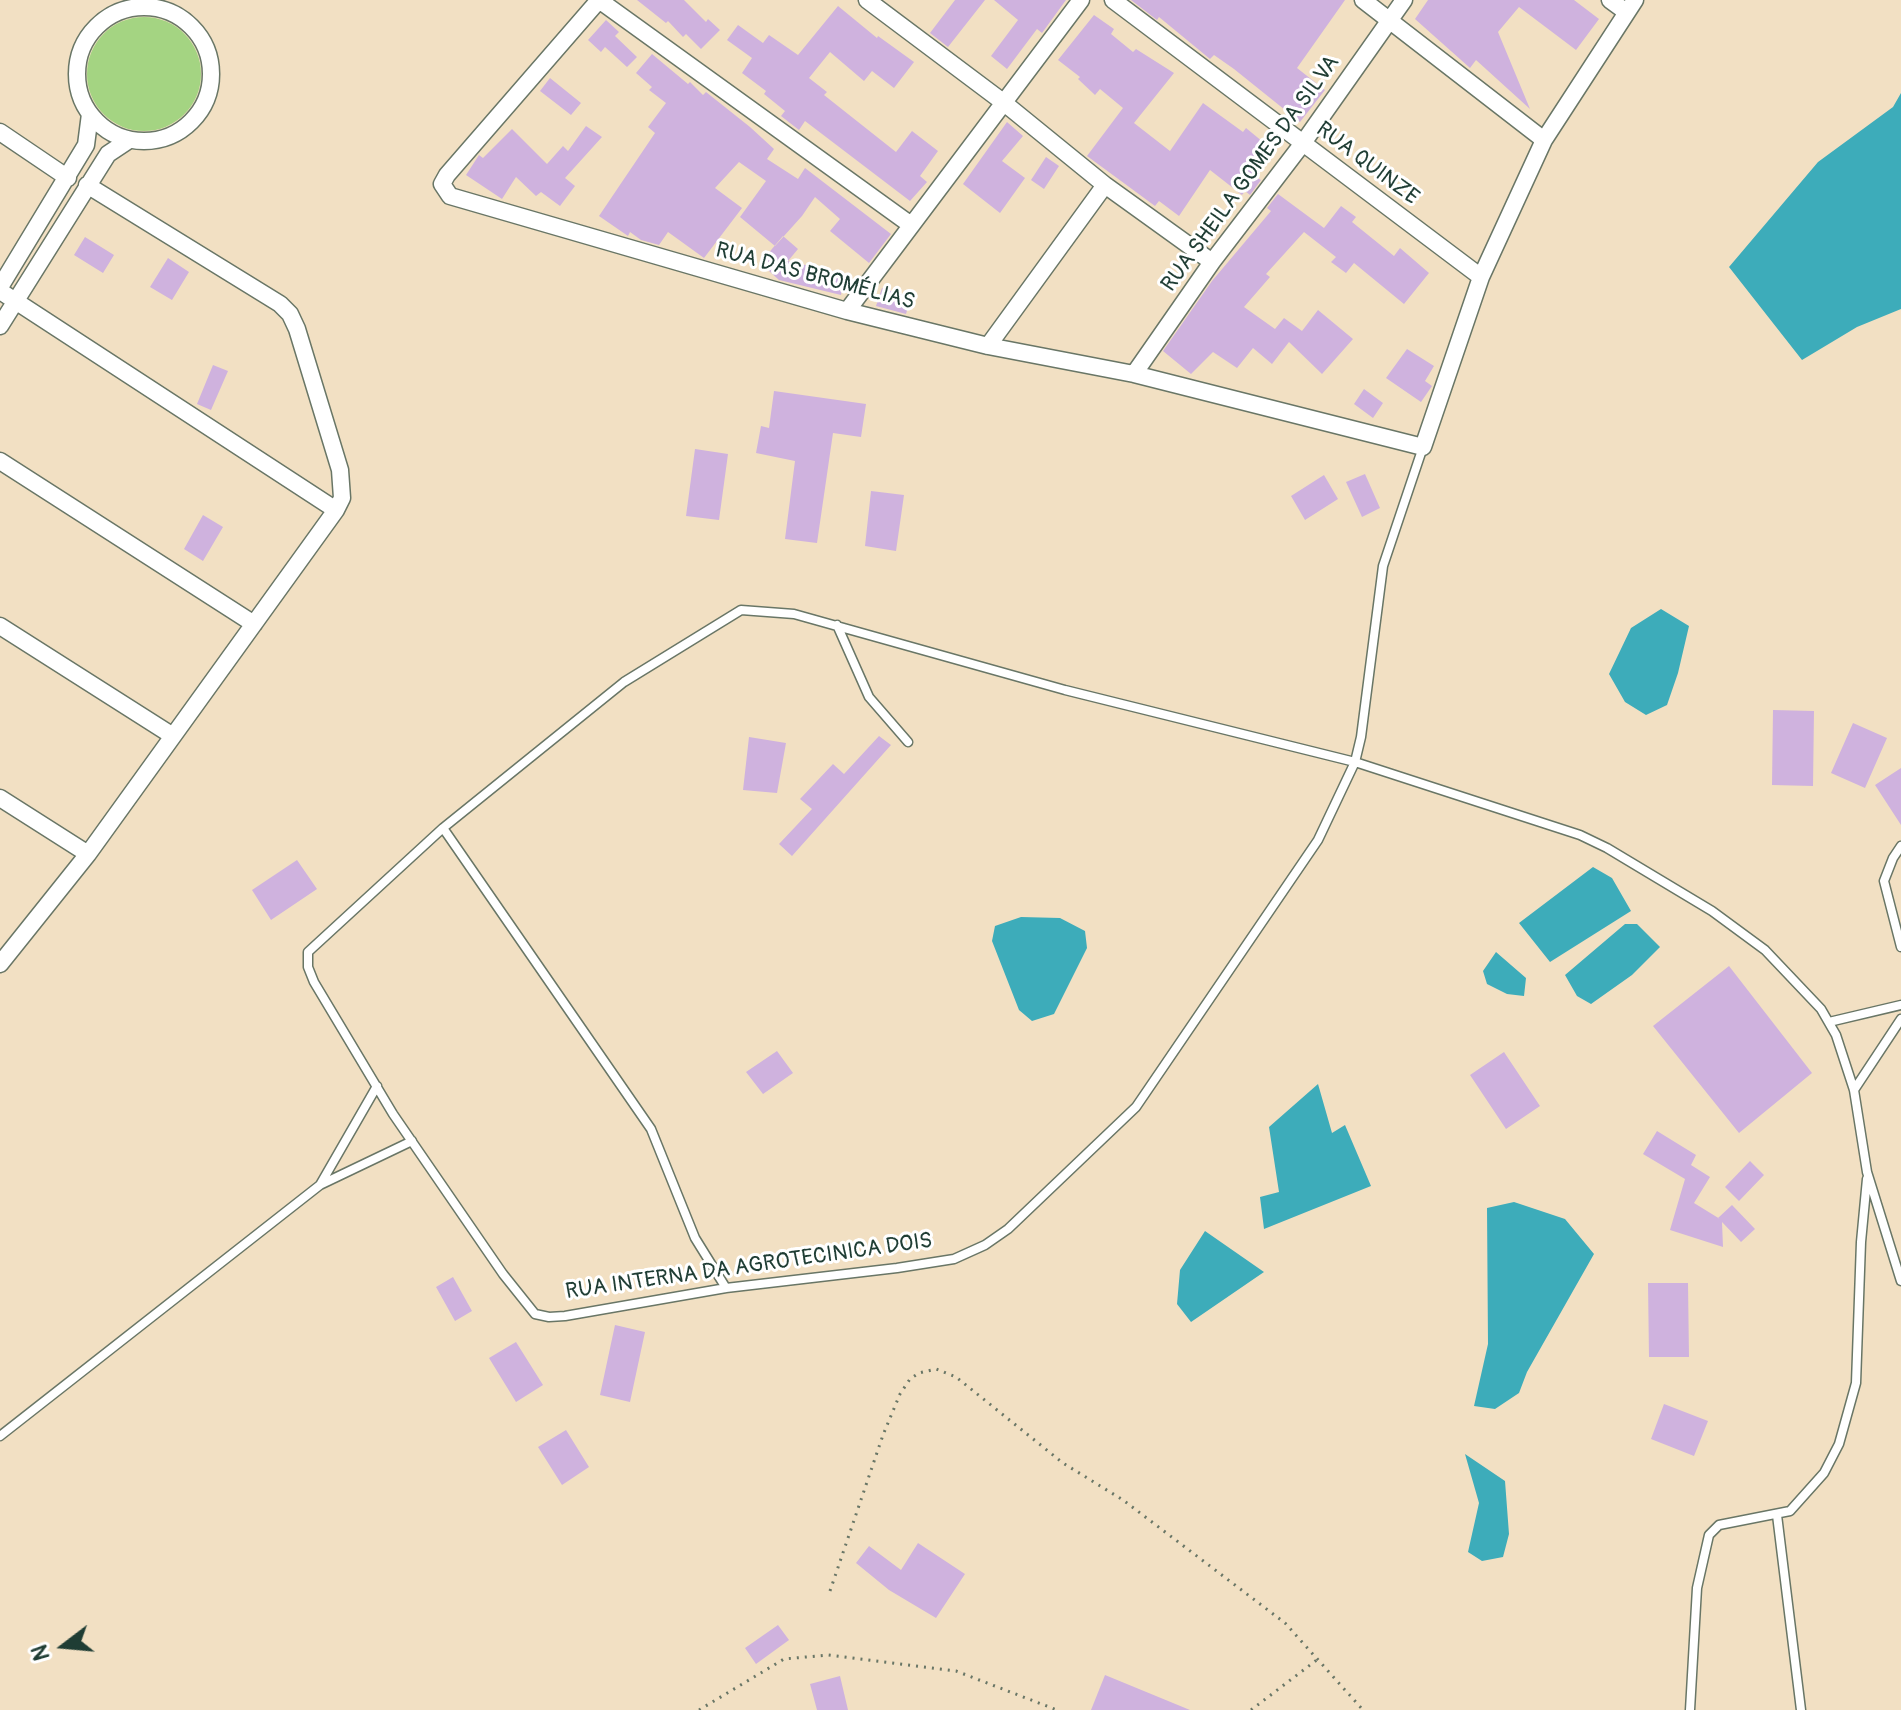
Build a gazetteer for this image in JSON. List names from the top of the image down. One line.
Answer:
{"streets":{"street":["RUA QUINZE","RUA SHEILA GOMES DA SILVA","RUA DAS BROMÉLIAS","RUA INTERNA DA AGROTECINICA DOIS"]},"crossings":[["RUA QUINZE","RUA SHEILA GOMES DA SILVA"],["RUA QUINZE","RUA INTERNA DA AGROTECINICA DOIS"],["RUA SHEILA GOMES DA SILVA","RUA DAS BROMÉLIAS"],["RUA DAS BROMÉLIAS","RUA INTERNA DA AGROTECINICA DOIS"]],"north":"left"}
